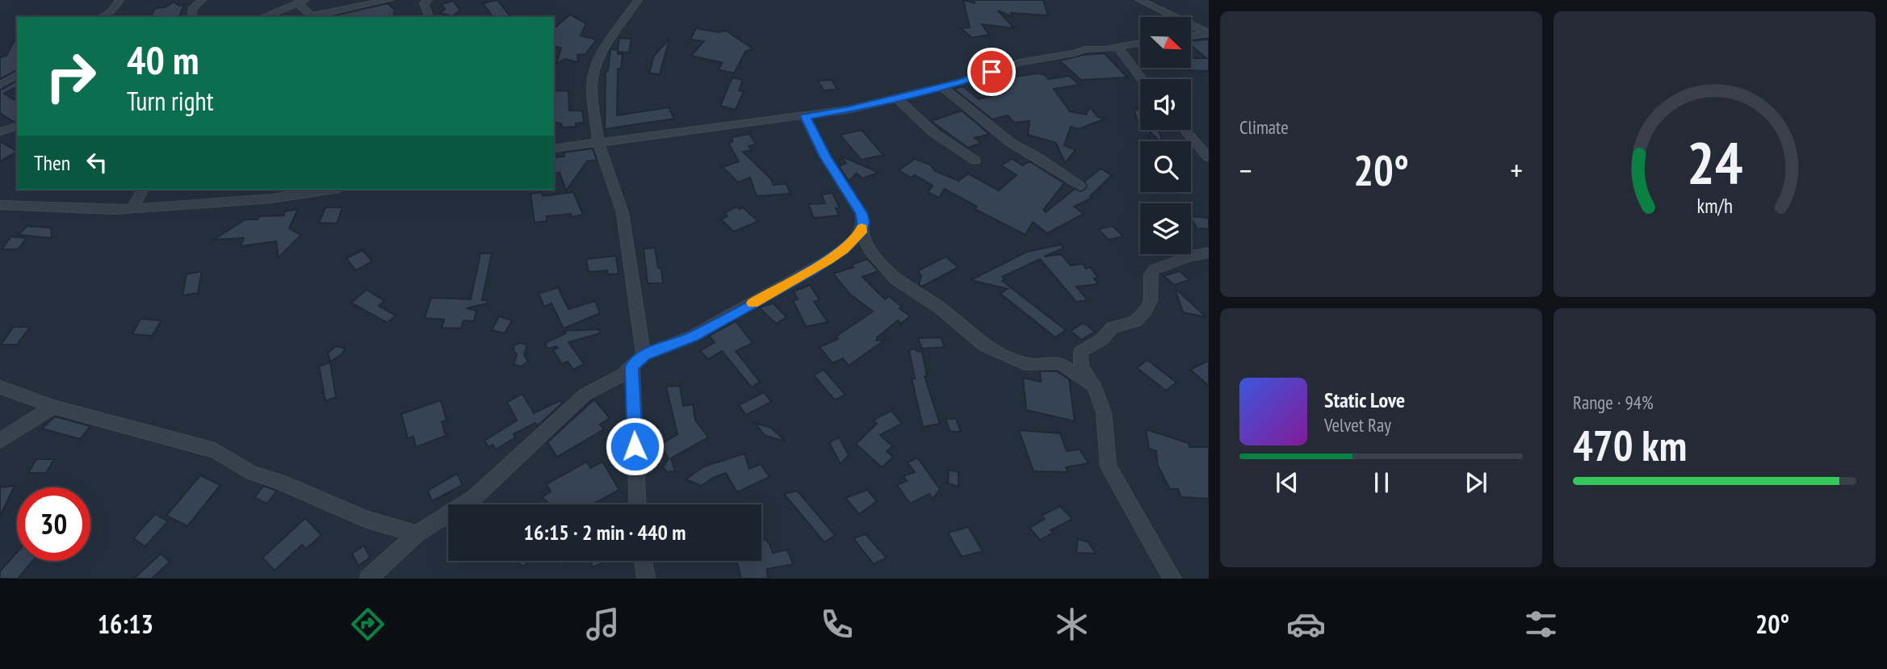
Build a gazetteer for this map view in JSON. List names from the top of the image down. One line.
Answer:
{"north":"bottom right","page":{"tile":["Climate",["Range · 94%","470 km"]],"turn":["40 m","Turn right"],"then":"Then","heat":["−","20°","+"],"song":["Static Love","Velvet Ray"],"limit":"30","trip":"16:15 · 2 min · 440 m","tabs":["16:13","20°"],"gauge":["24","km/h"]}}
